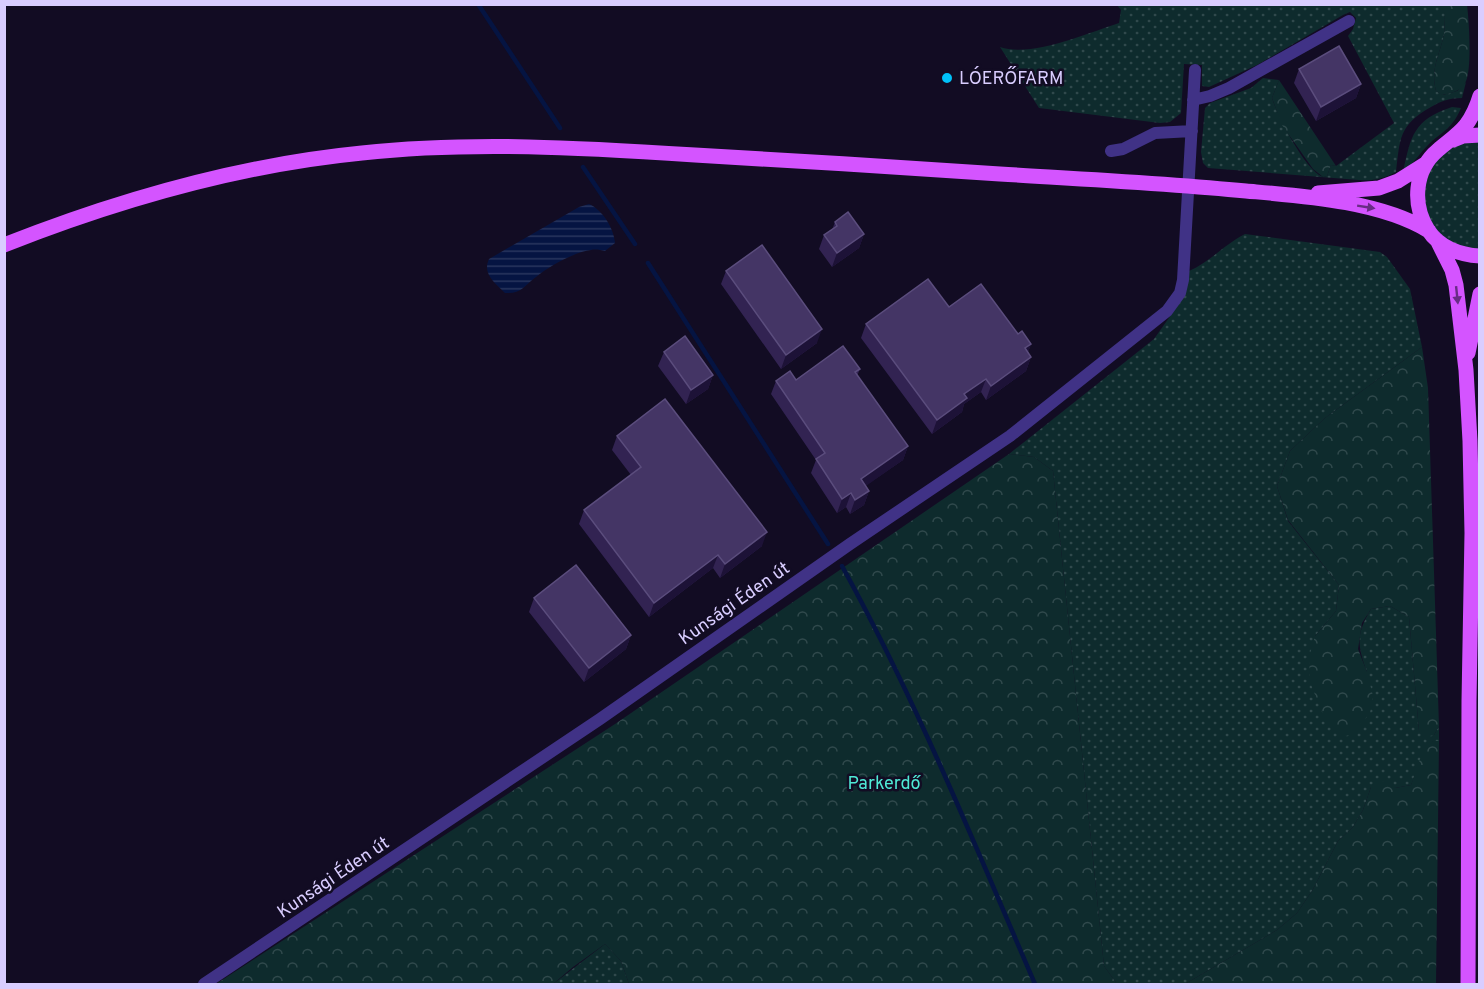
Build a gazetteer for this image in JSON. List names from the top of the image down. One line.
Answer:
{"streets":{"street":["Kunsági Éden út"]},"parks":["Parkerdő"],"places":["LÓERŐFARM"]}
